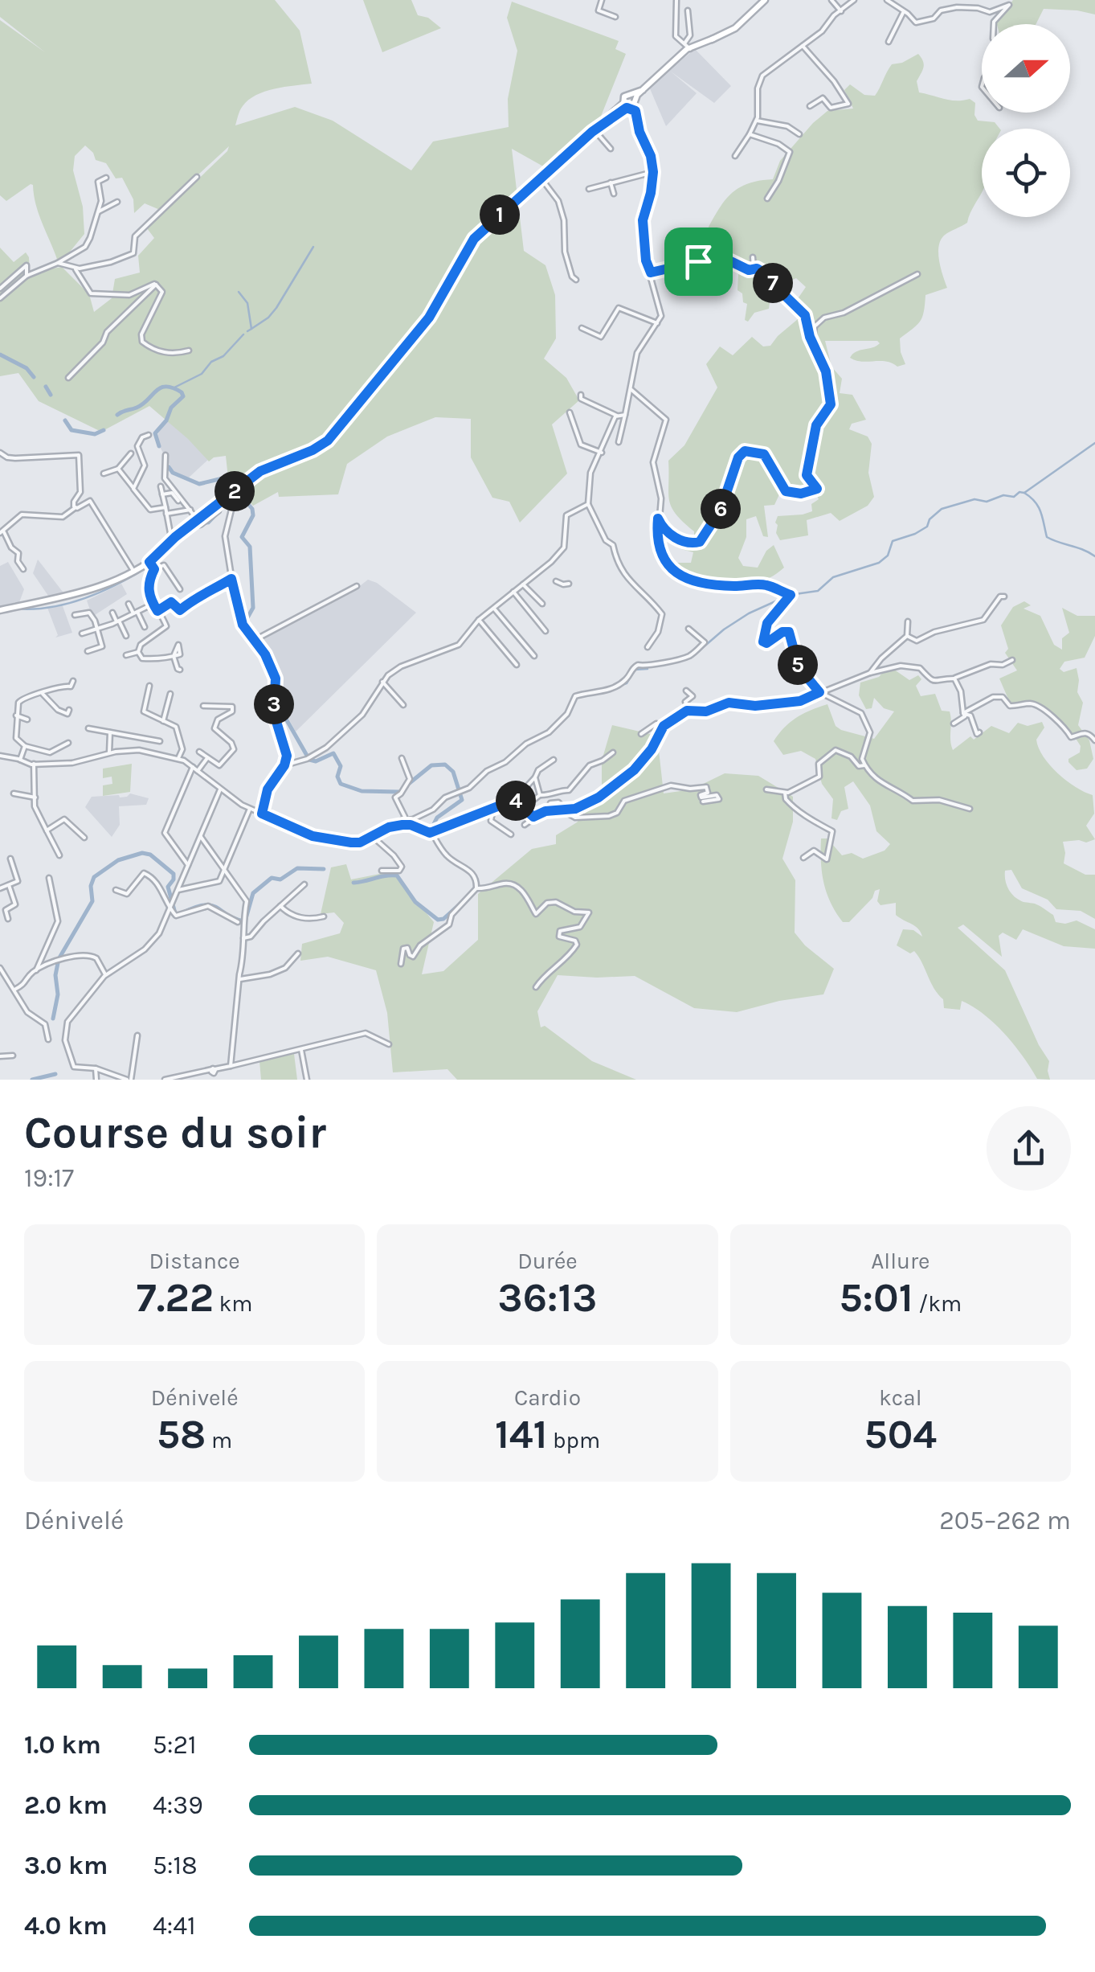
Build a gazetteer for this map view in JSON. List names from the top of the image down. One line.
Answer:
{"north":"right","page":{"pins":["1","7","2","6","5","3","4"],"heading":["Course du soir","19:17"],"stats":[["Distance","7.22 km"],["Durée","36:13"],["Allure","5:01 /km"],["Dénivelé","58 m"],["Cardio","141 bpm"],["kcal","504"]],"chart":["Dénivelé","205–262 m"],"list":[{"name":"1.0 km","note":"5:21"},{"name":"2.0 km","note":"4:39"},{"name":"3.0 km","note":"5:18"},{"name":"4.0 km","note":"4:41"}]}}
